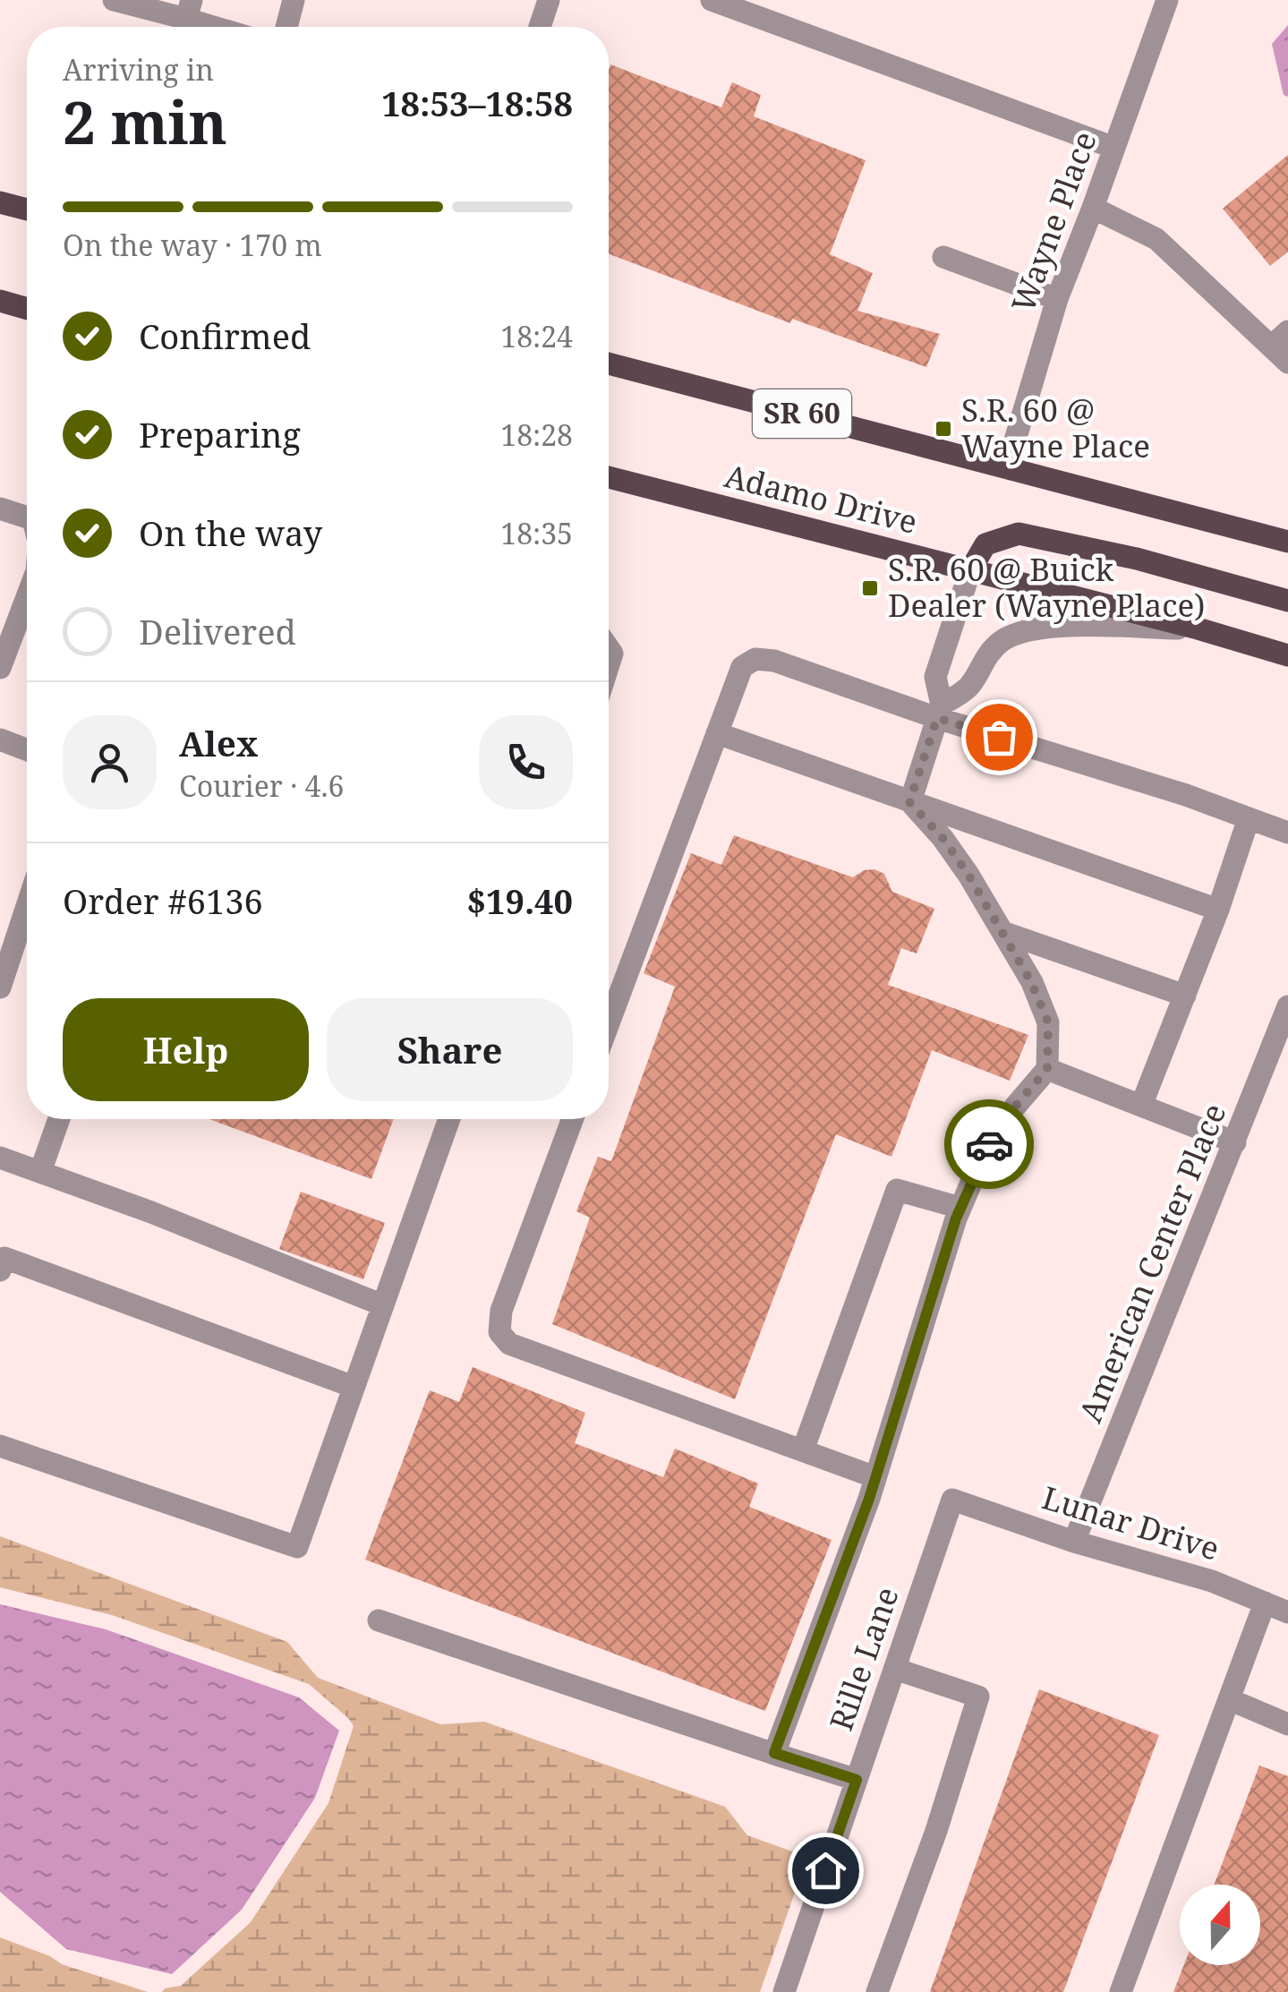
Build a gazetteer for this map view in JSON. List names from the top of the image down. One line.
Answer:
{"streets":{"main road":["SR 60","Adamo Drive"],"street":["Wayne Place","American Center Place","Lunar Drive","Rille Lane"]},"crossings":[["Wayne Place","SR 60"],["American Center Place","Lunar Drive"],["Lunar Drive","Rille Lane"]],"places":{"transit":["S.R. 60 @ Wayne Place","S.R. 60 @ Buick Dealer (Wayne Place)"]},"north":"top","page":{"heading":["2 min","Arriving in","18:53–18:58"],"panel":["Alex","Courier · 4.6","Order #6136","$19.40"],"bar":"On the way · 170 m","list":[["Confirmed","18:24"],["Preparing","18:28"],["On the way","18:35"],"Delivered"],"buttons":["Help","Share"]}}
